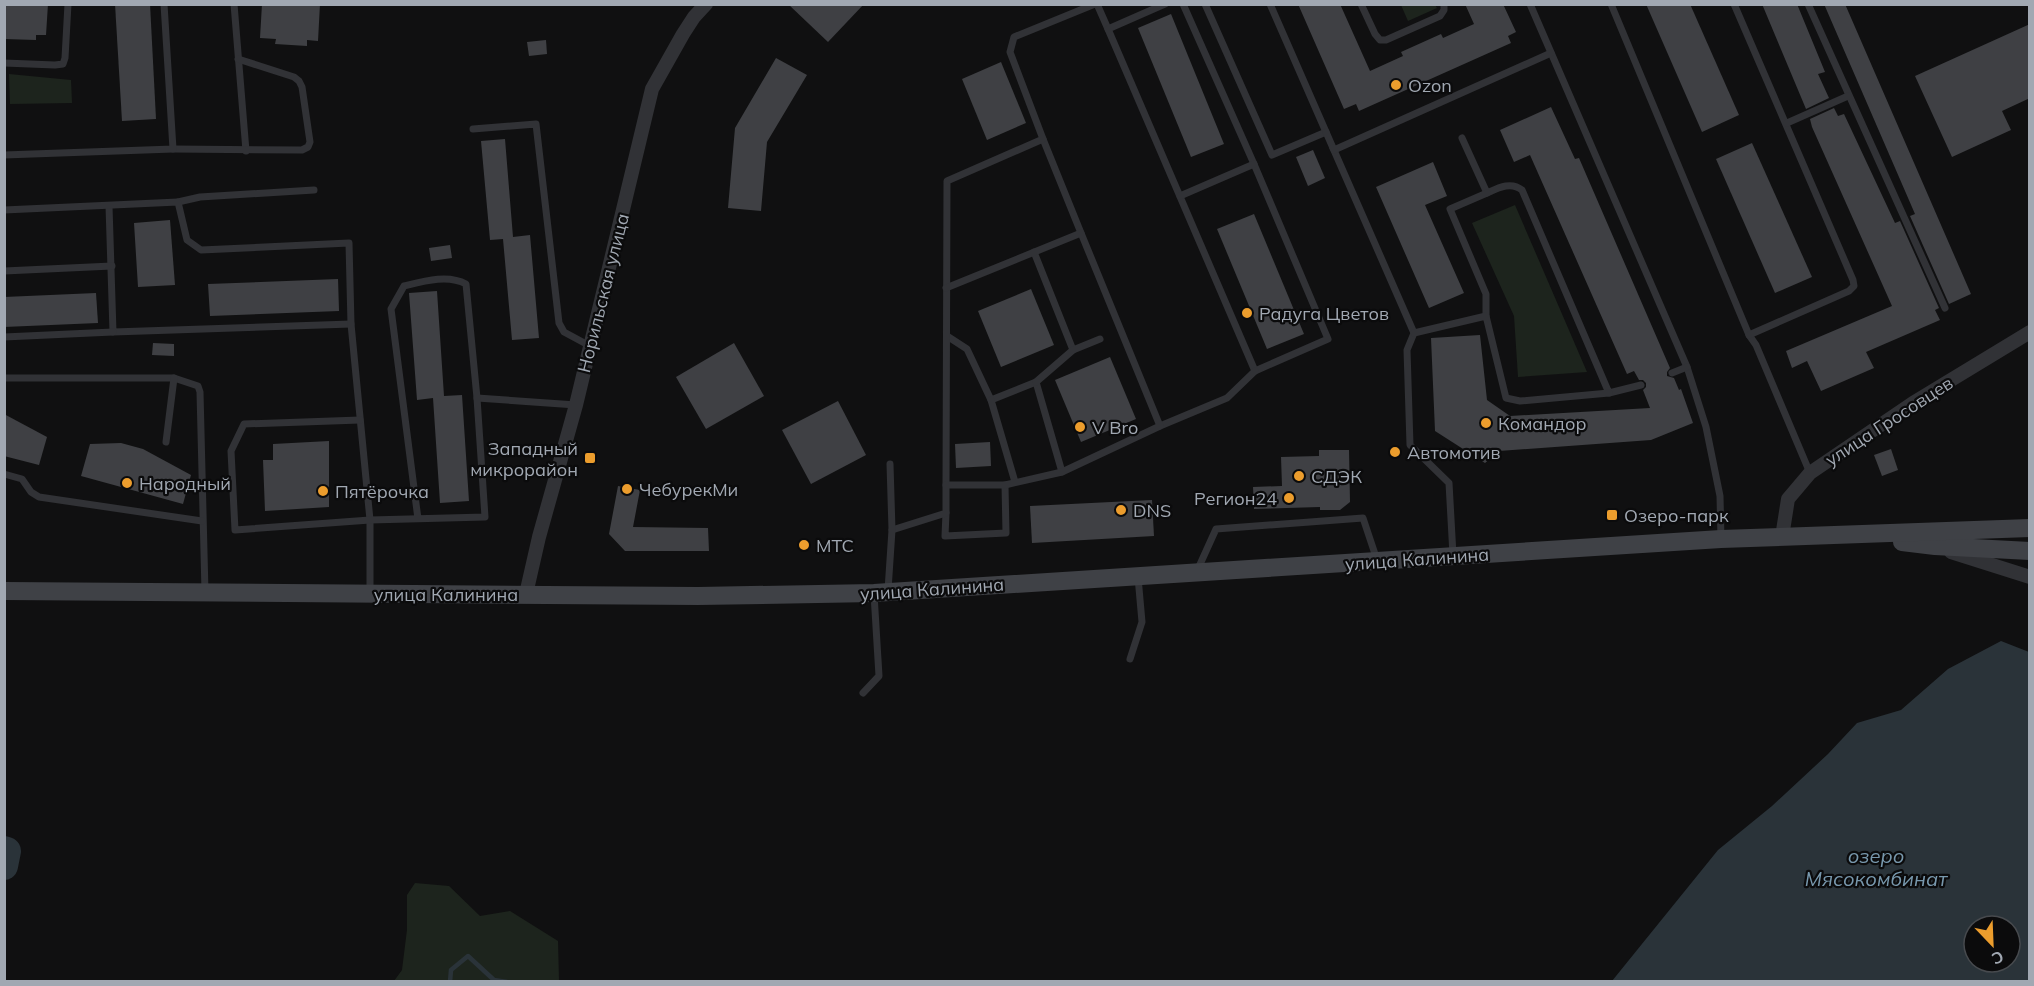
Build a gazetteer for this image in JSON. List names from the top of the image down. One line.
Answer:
{"streets":{"main road":["улица Калинина"],"street":["Норильская улица","улица Гросовцев"]},"crossings":[["Норильская улица","улица Калинина"],["улица Гросовцев","улица Калинина"]],"water":["озеро Мясокомбинат"],"places":{"other":["Ozon","Радуга Цветов","Командор","V Bro","Автомотив","СДЭК","Народный","ЧебурекМи","Пятёрочка","Регион24","DNS","МТС"],"transit":["Западный микрорайон","Озеро-парк"]},"north":"bottom right"}
